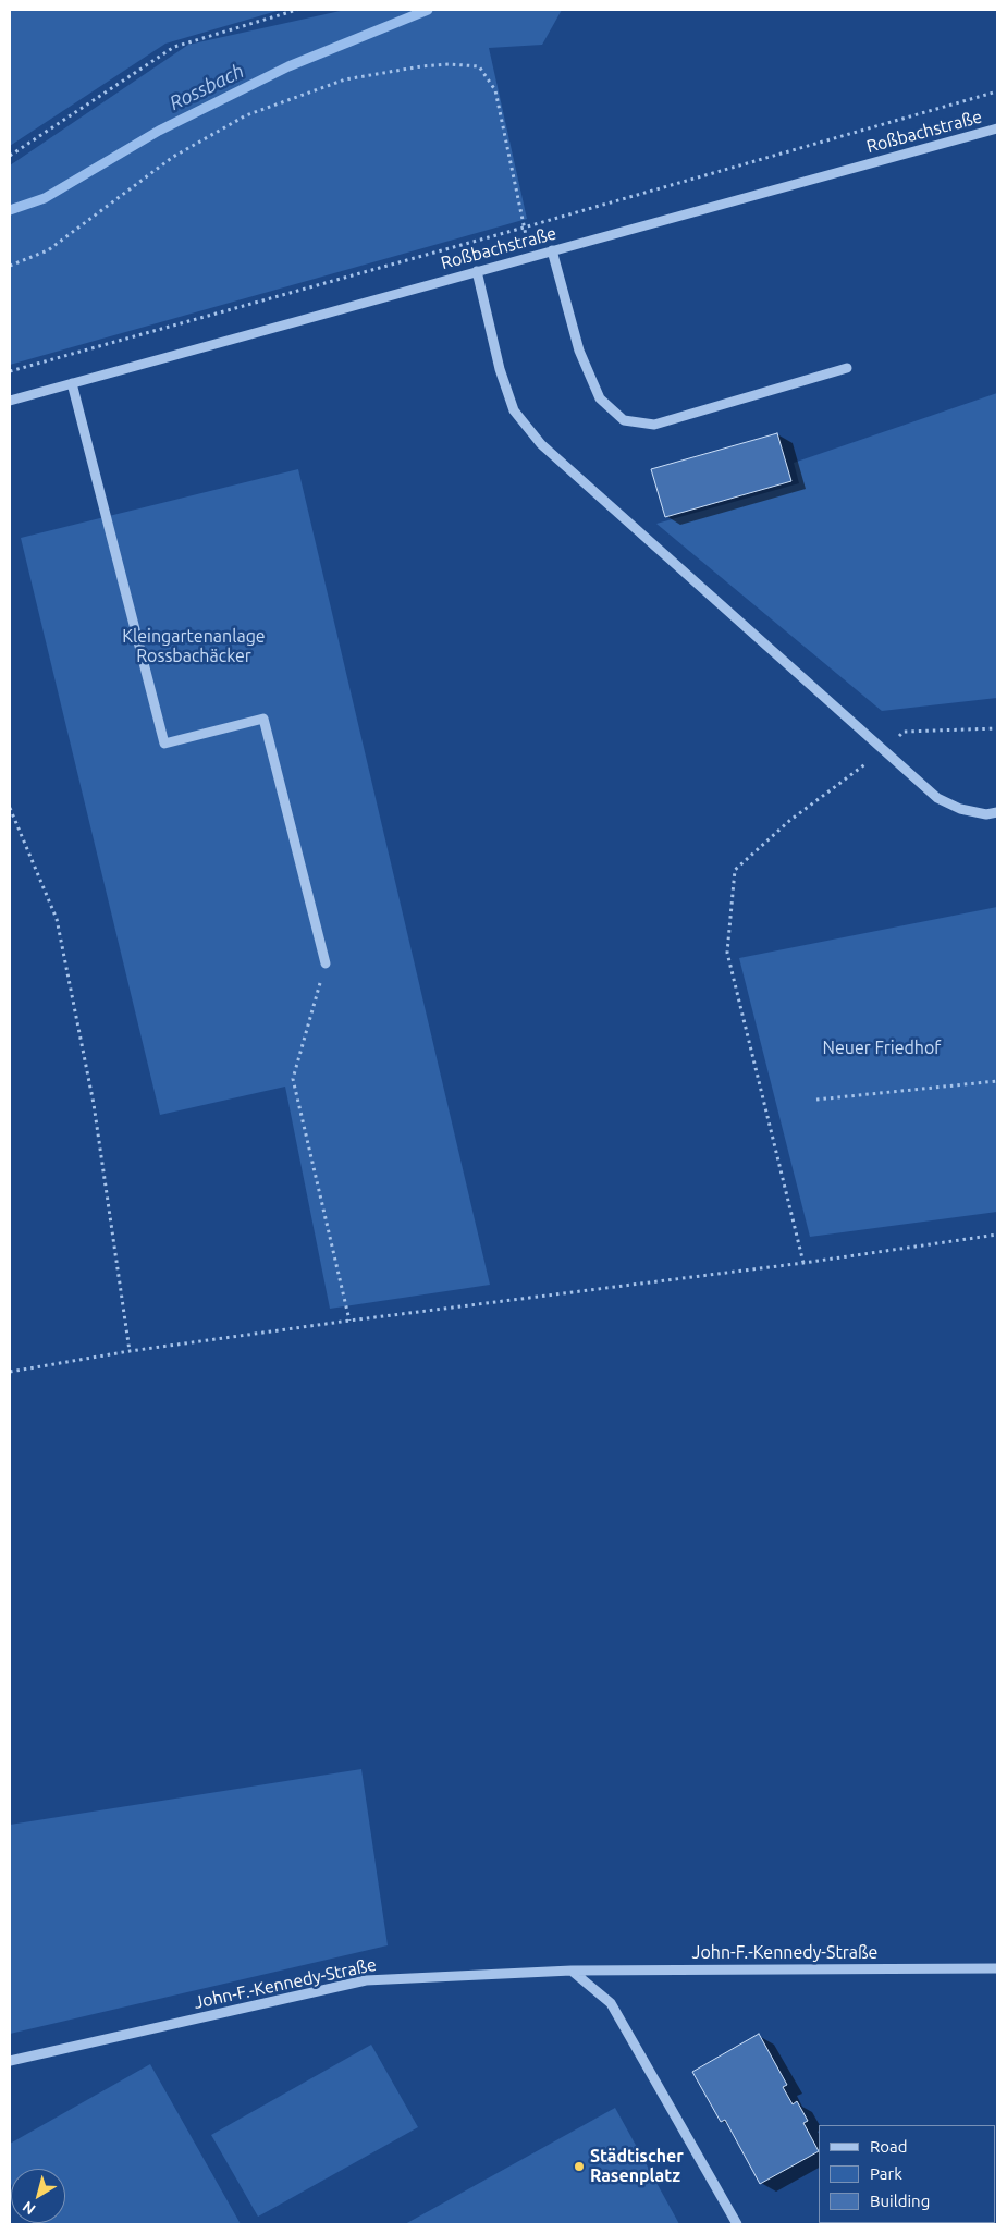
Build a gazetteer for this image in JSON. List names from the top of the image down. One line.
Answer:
{"streets":{"street":["Roßbachstraße","John-F.-Kennedy-Straße"]},"water":["Rossbach"],"parks":["Kleingartenanlage Rossbachäcker","Neuer Friedhof"],"places":["Städtischer Rasenplatz"],"legend":["Road","Park","Building"],"north":"bottom left"}
